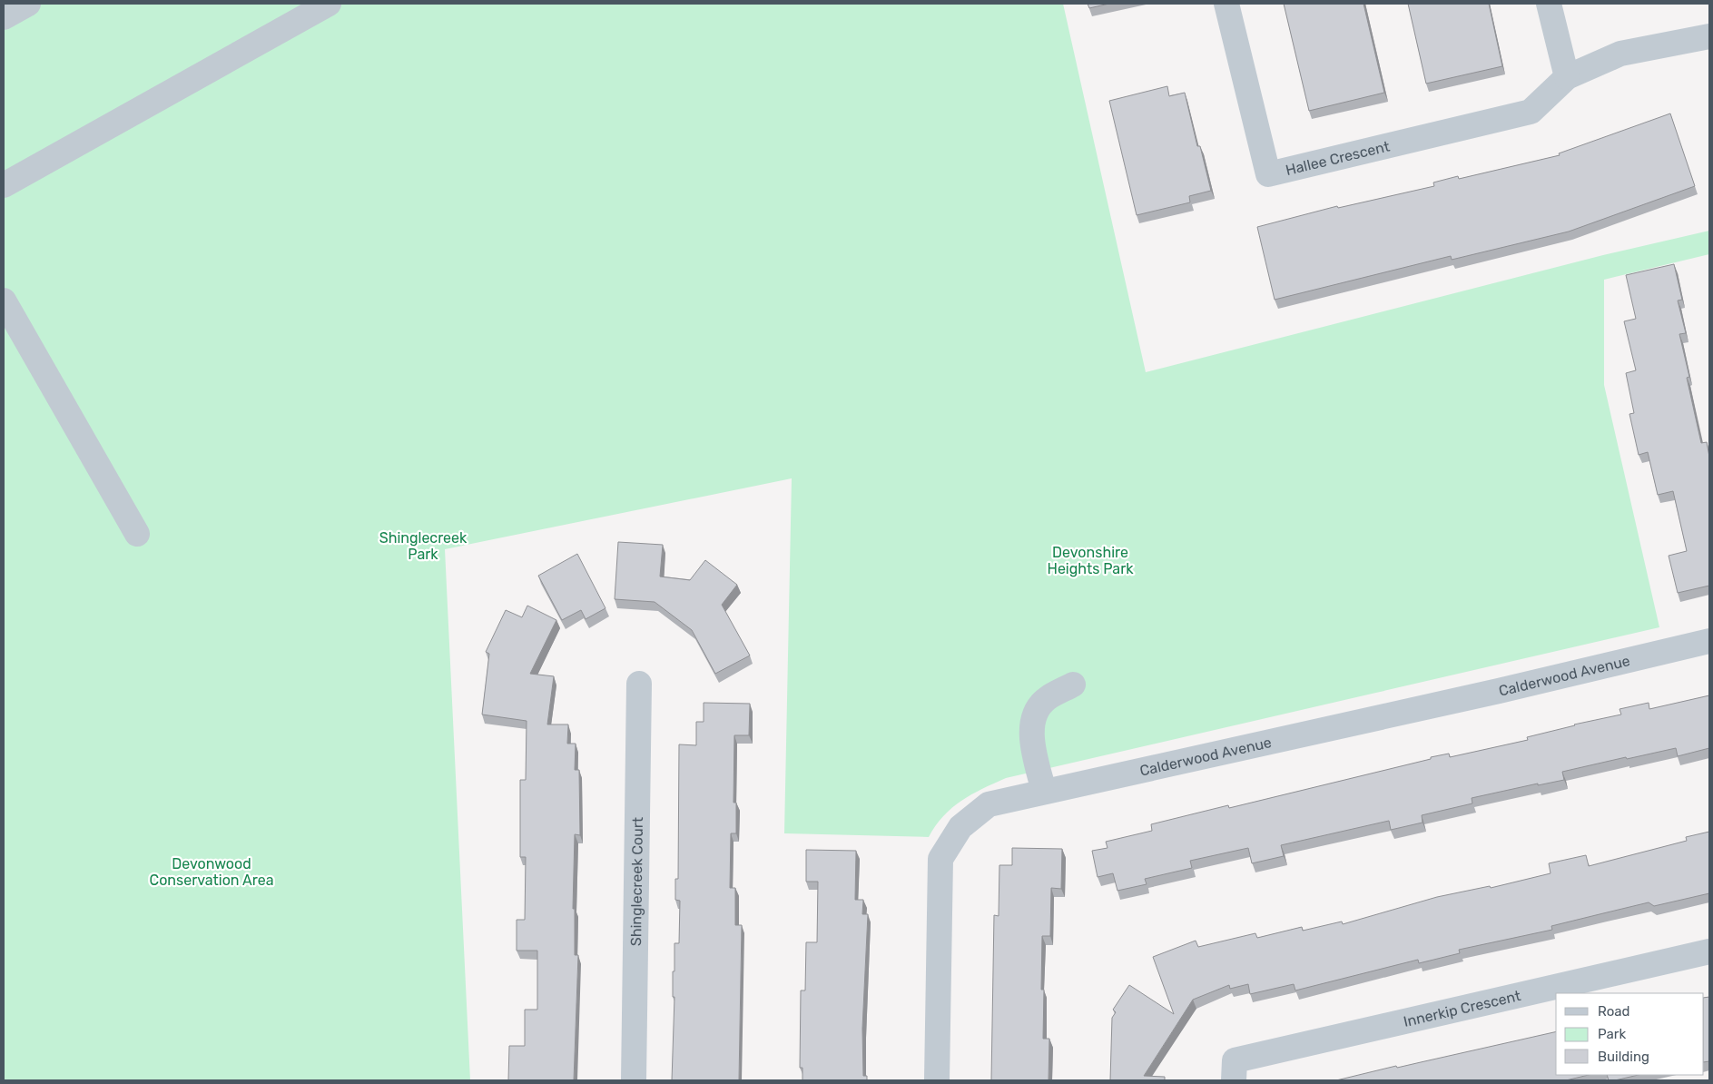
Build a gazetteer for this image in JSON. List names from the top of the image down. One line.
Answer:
{"streets":{"street":["Hallee Crescent","Calderwood Avenue","Shinglecreek Court","Innerkip Crescent"]},"parks":["Shinglecreek Park","Devonshire Heights Park","Devonwood Conservation Area"],"legend":["Road","Park","Building"]}
